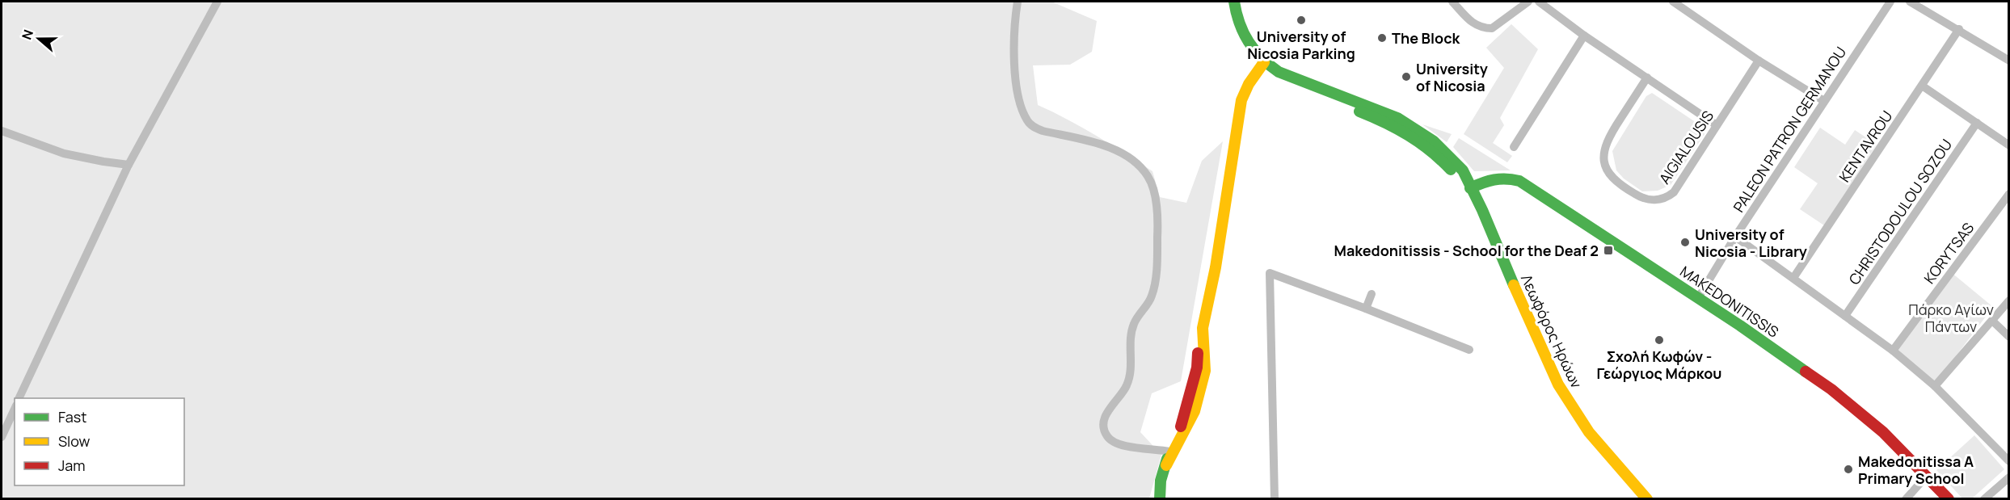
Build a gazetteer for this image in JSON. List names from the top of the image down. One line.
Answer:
{"streets":{"main road":["MAKEDONITISSIS","Λεωφόρος Ηρώων"],"street":["PALEON PATRON GERMANOU","KENTAVROU","AIGIALOUSIS","CHRISTODOULOU SOZOU","KORYTSAS"]},"crossings":[["PALEON PATRON GERMANOU","MAKEDONITISSIS"],["MAKEDONITISSIS","Λεωφόρος Ηρώων"]],"parks":["Πάρκο Αγίων Πάντων"],"places":{"other":["University of Nicosia Parking","The Block","University of Nicosia","University of Nicosia - Library","Σχολή Κωφών - Γεώργιος Μάρκου","Makedonitissa A Primary School"],"transit":["Makedonitissis - School for the Deaf 2"]},"legend":["Fast","Slow","Jam"],"north":"left"}
